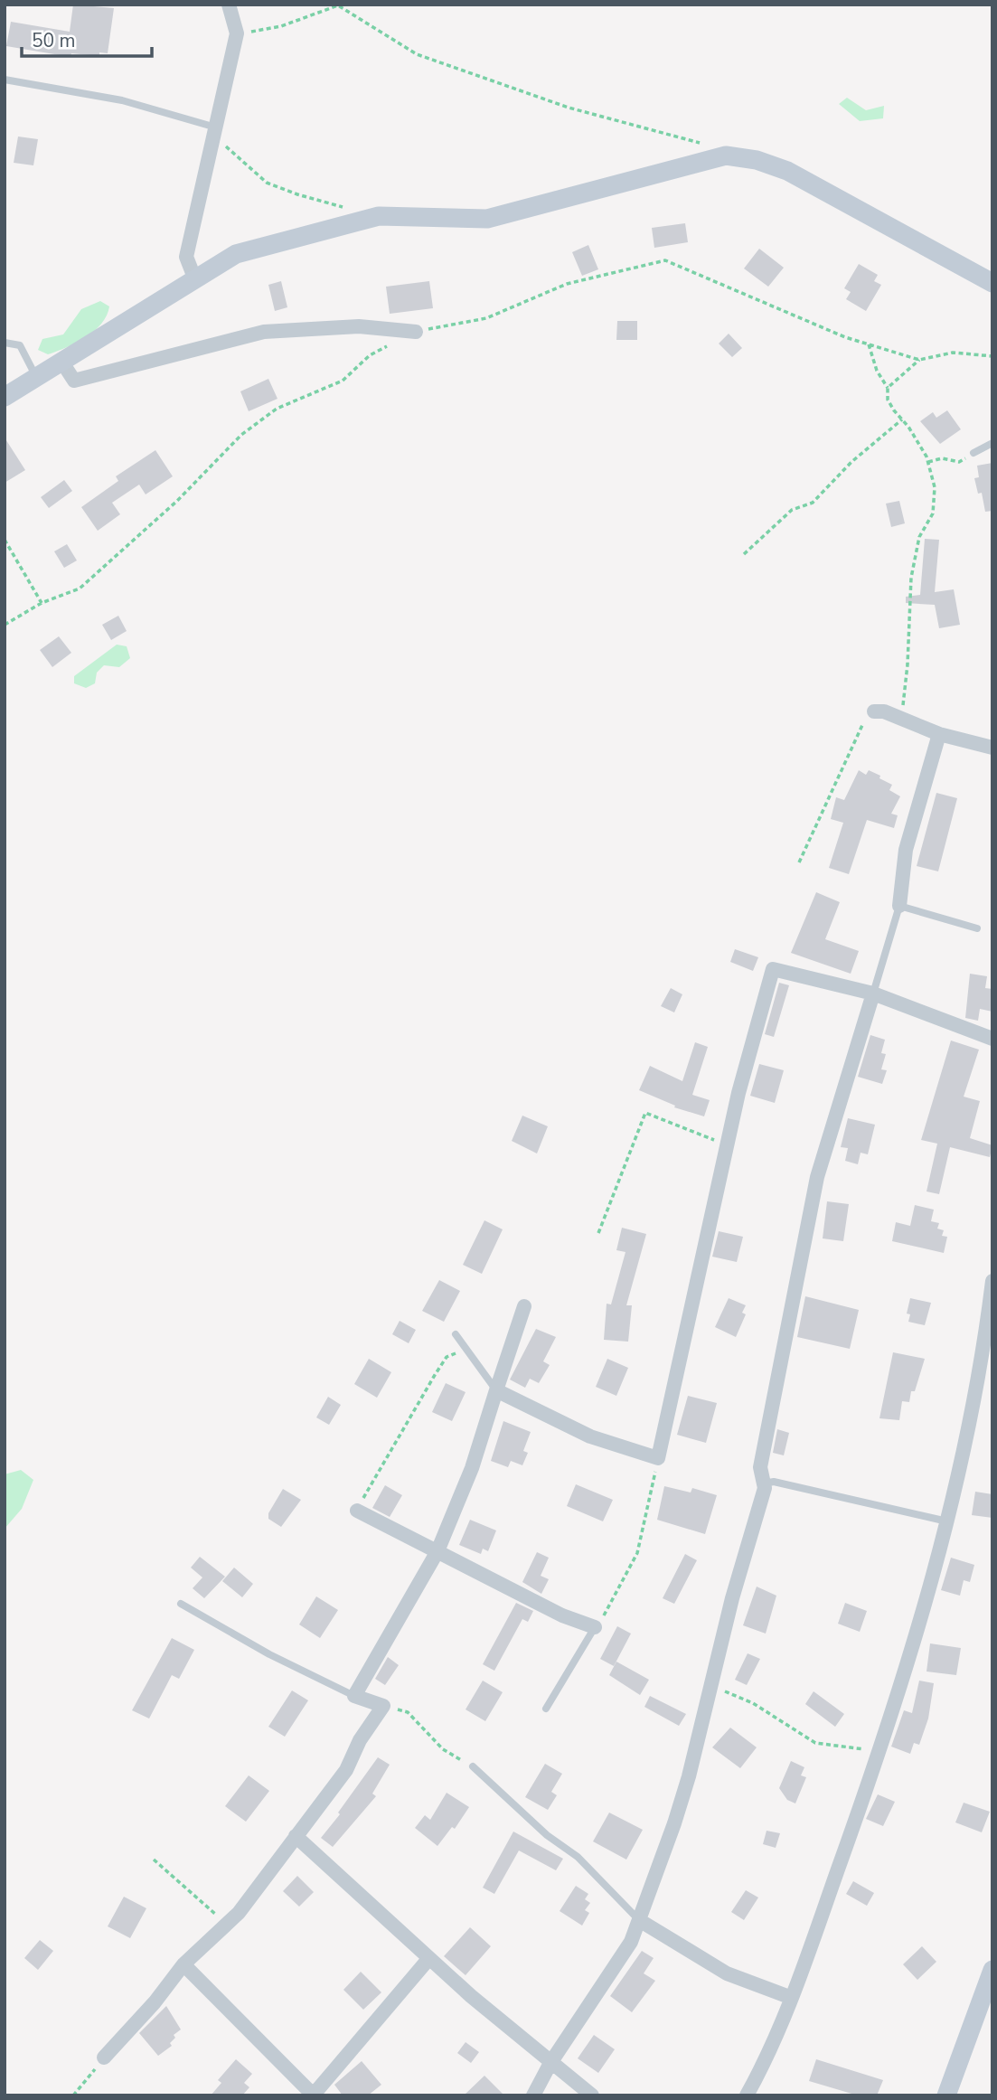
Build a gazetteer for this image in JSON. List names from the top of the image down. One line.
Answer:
{"scale_bar":"50 m"}
